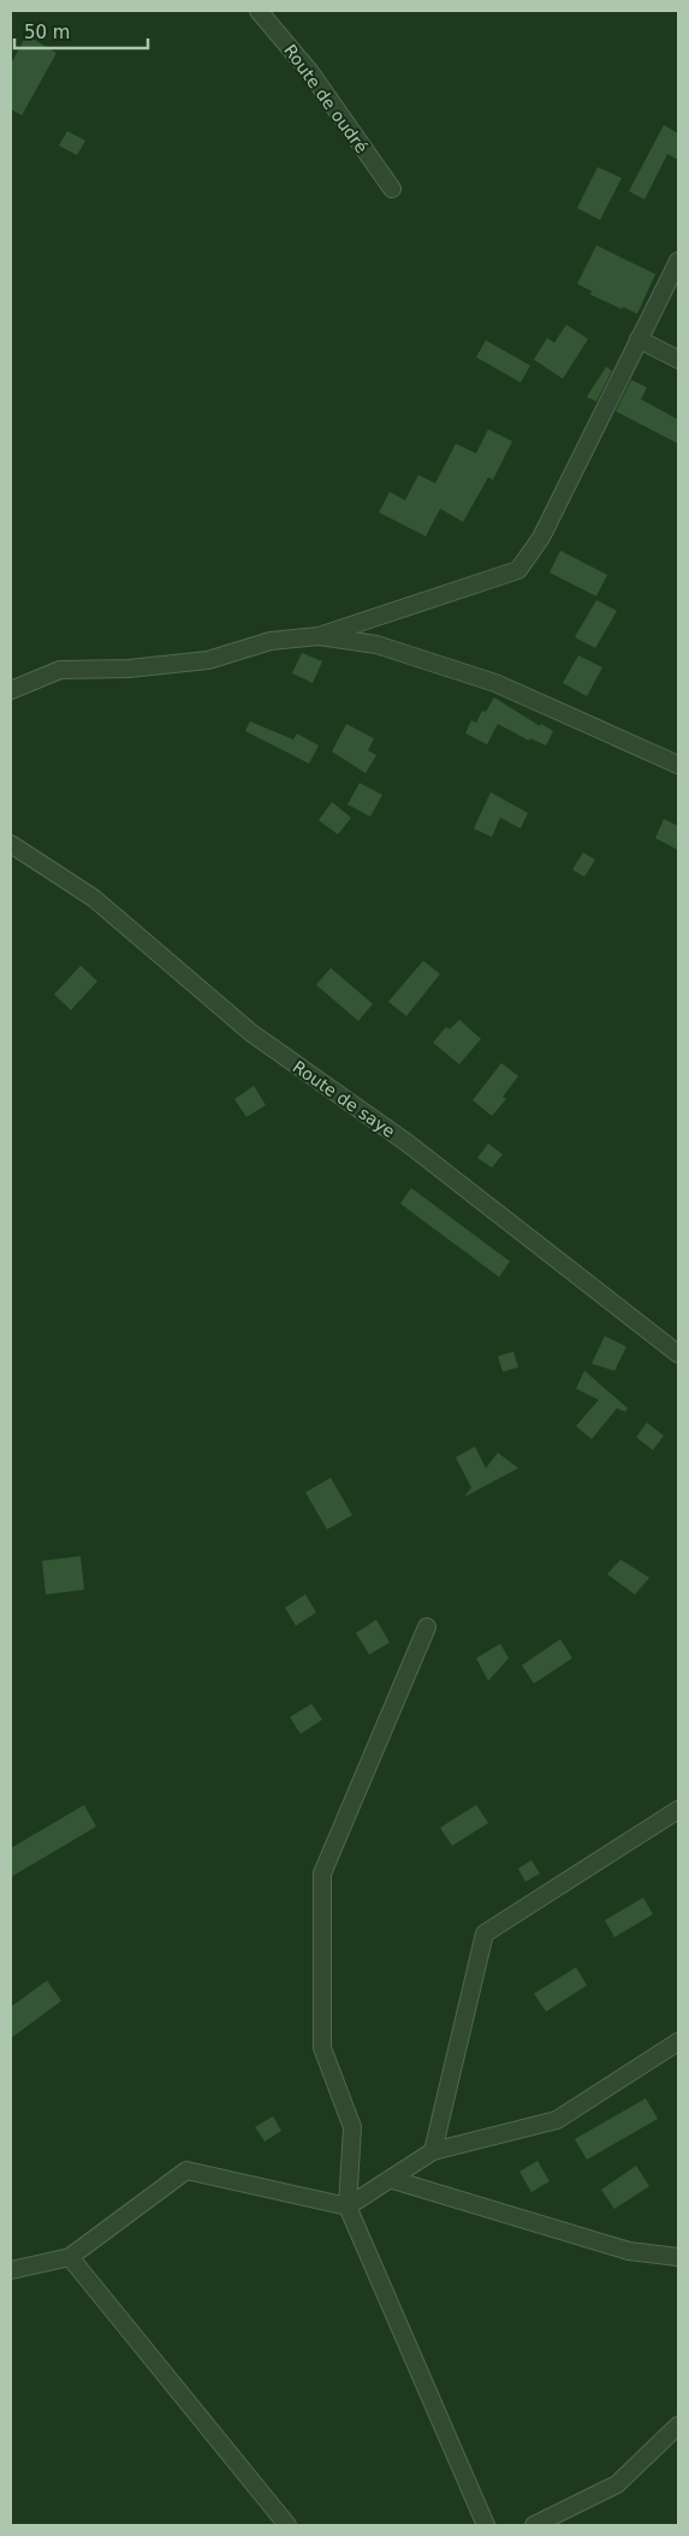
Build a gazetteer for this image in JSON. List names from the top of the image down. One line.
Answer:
{"streets":{"street":["Route de oudré","Route de saye"]},"scale_bar":"50 m"}
